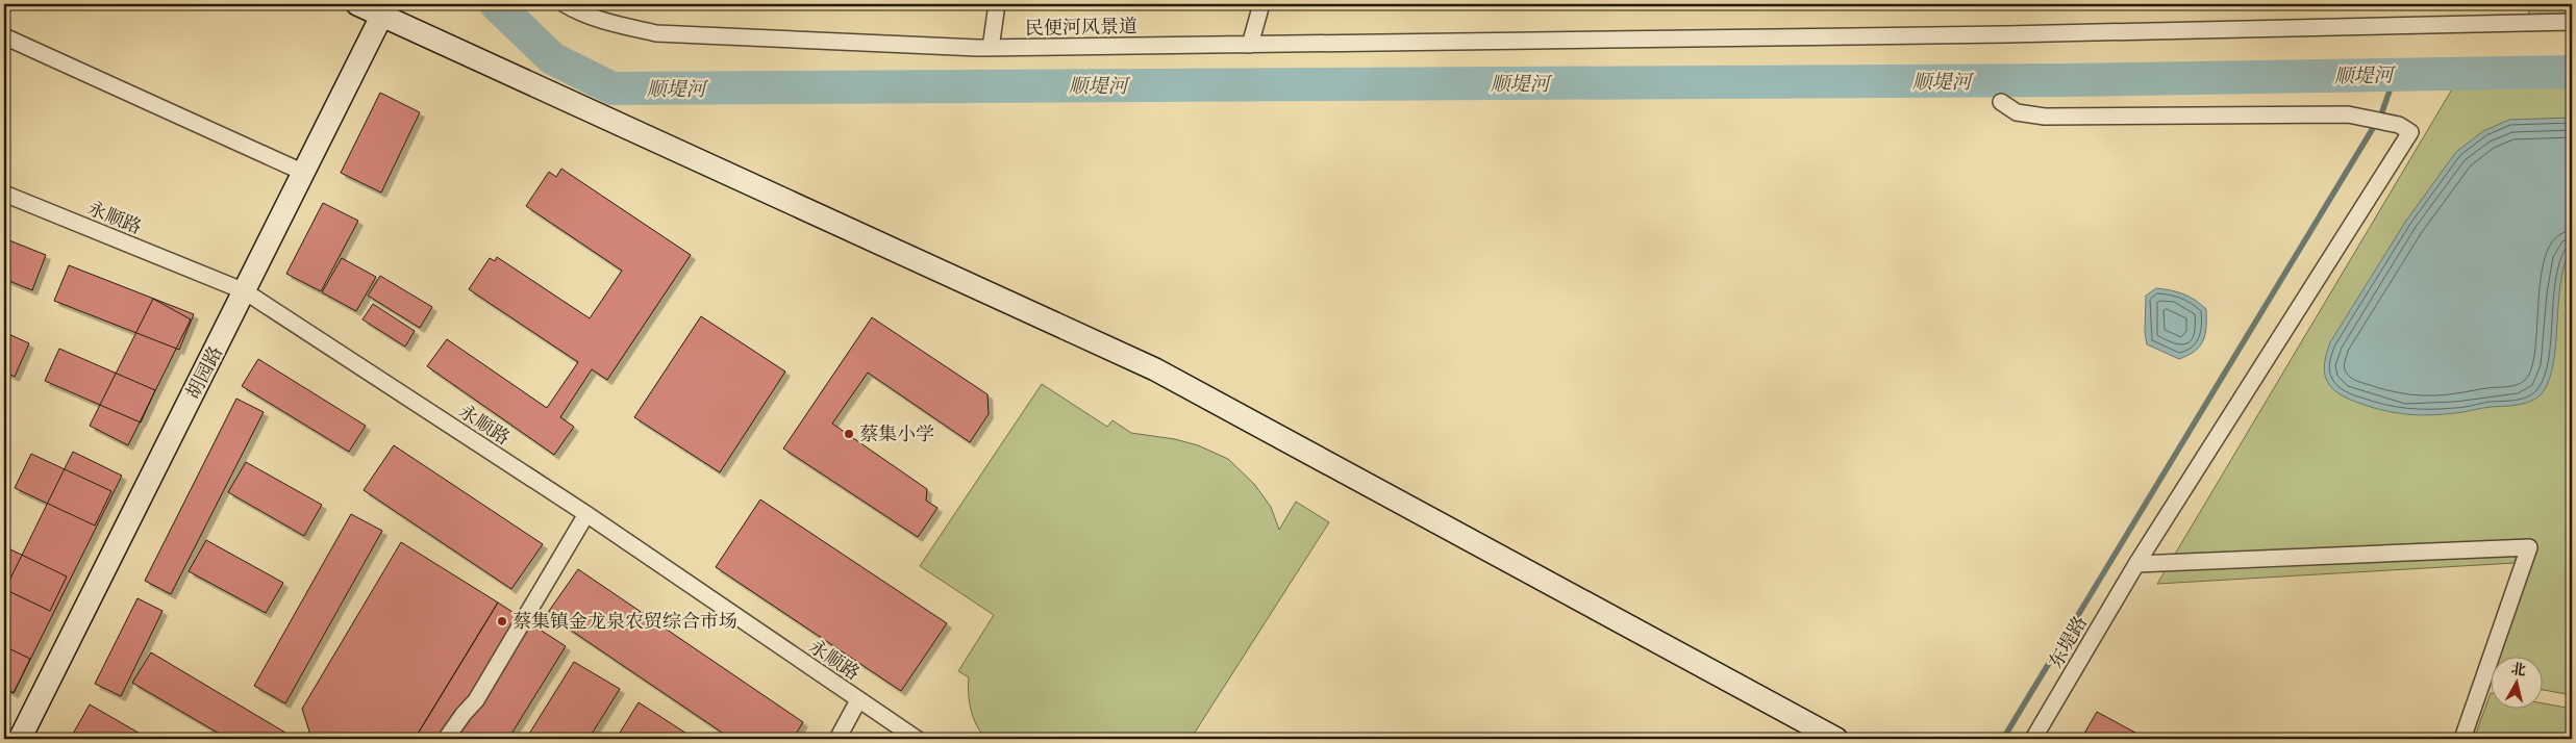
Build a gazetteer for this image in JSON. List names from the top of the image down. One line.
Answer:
{"streets":{"street":["民便河风景道","永顺路","胡园路","东堤路"]},"crossings":[["永顺路","胡园路"]],"water":["顺堤河"],"places":["蔡集小学","蔡集镇金龙泉农贸综合市场"],"north":"top"}
